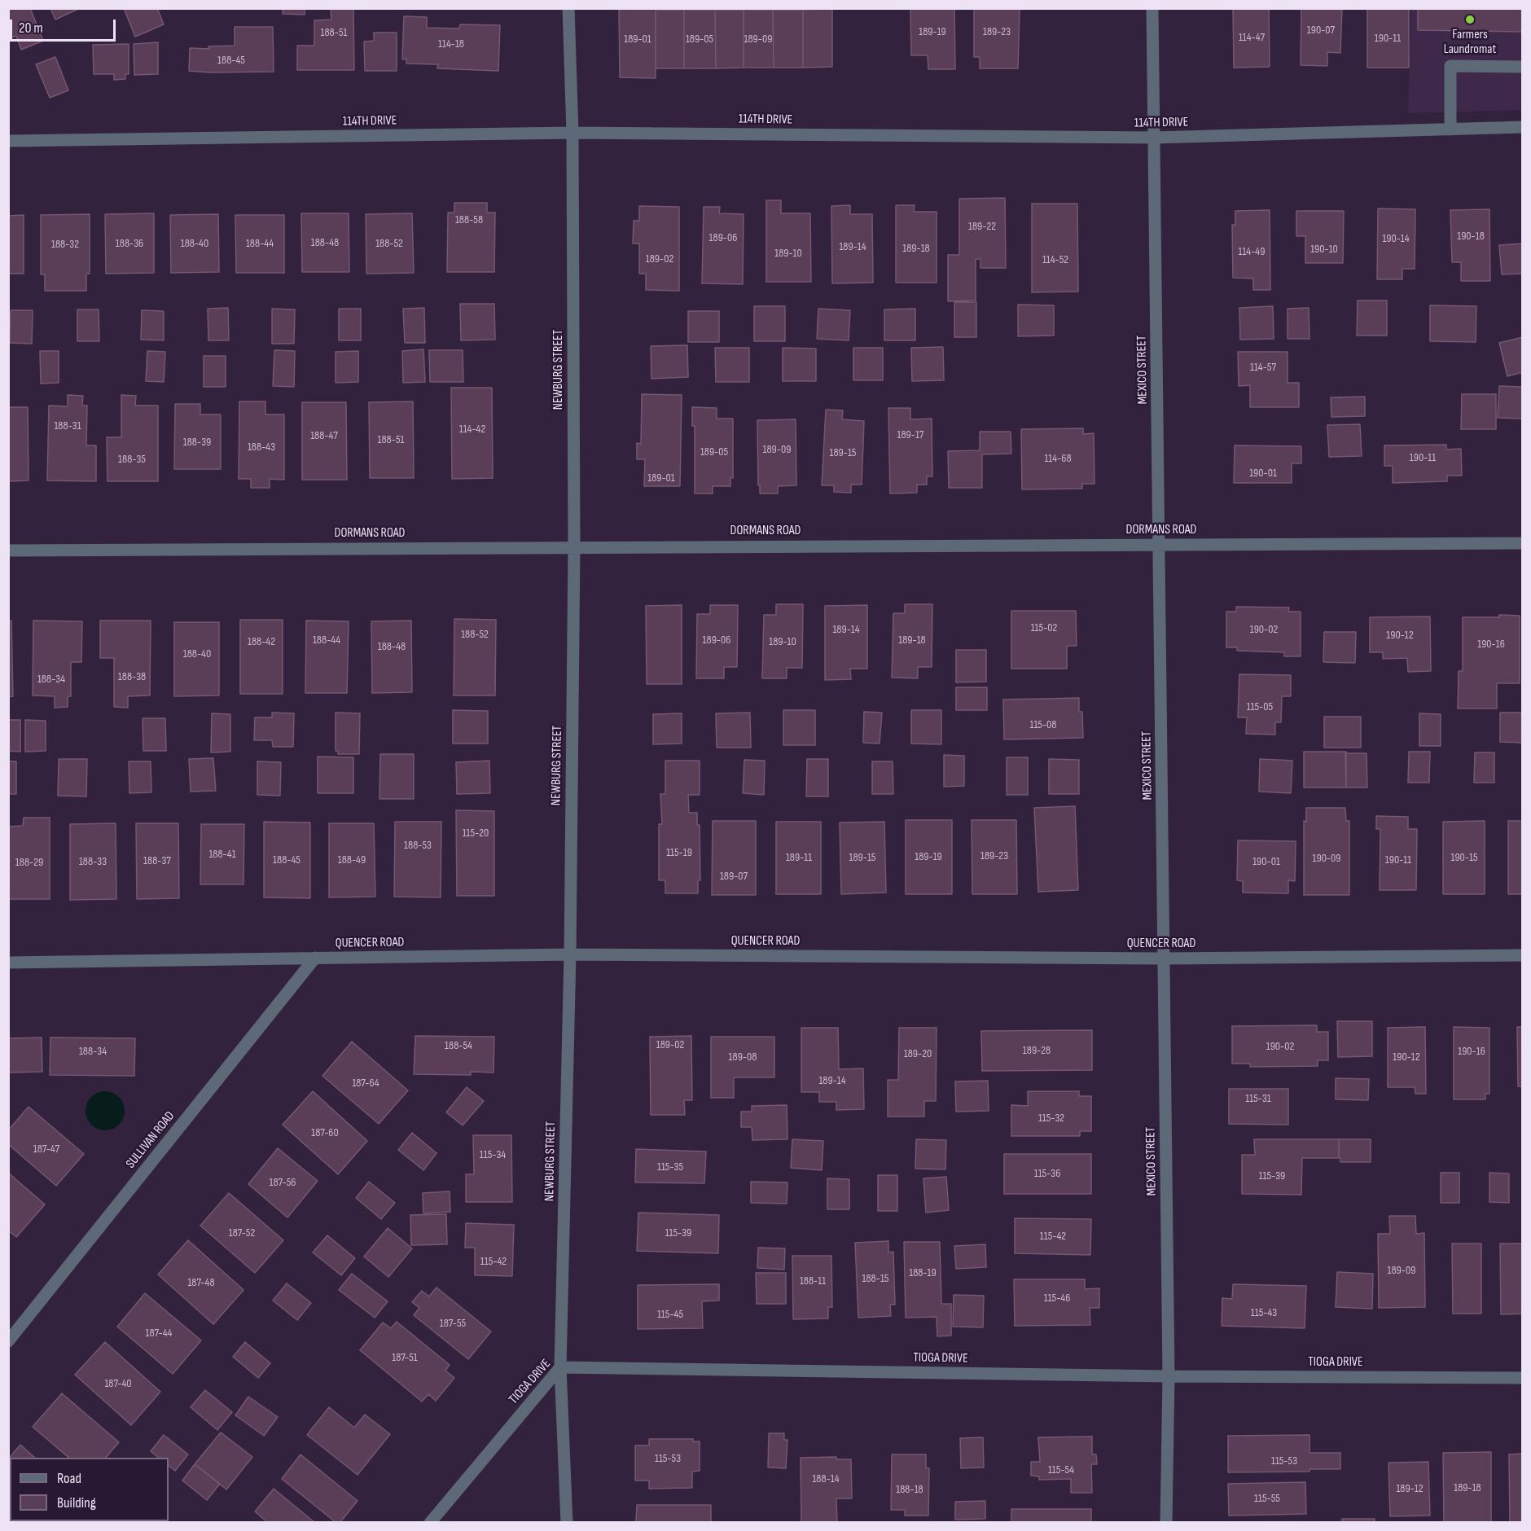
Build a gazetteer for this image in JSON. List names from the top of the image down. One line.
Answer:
{"streets":{"street":["114TH DRIVE","NEWBURG STREET","MEXICO STREET","DORMANS ROAD","QUENCER ROAD","SULLIVAN ROAD","TIOGA DRIVE"]},"crossings":[["114TH DRIVE","NEWBURG STREET"],["114TH DRIVE","MEXICO STREET"],["NEWBURG STREET","DORMANS ROAD"],["NEWBURG STREET","QUENCER ROAD"],["NEWBURG STREET","TIOGA DRIVE"],["MEXICO STREET","DORMANS ROAD"],["MEXICO STREET","QUENCER ROAD"],["MEXICO STREET","TIOGA DRIVE"],["QUENCER ROAD","SULLIVAN ROAD"]],"places":["Farmers Laundromat"],"house_numbers":["190-07","189-19","189-23","188-51","114-47","190-11","189-01","189-05","189-09","114-18","188-45","188-58","189-22","190-18","189-06","190-14","188-48","188-36","188-40","188-44","188-52","188-32","189-14","189-18","190-10","114-49","189-10","189-02","114-52","114-57","188-31","114-42","189-17","188-47","188-51","188-39","188-43","189-09","189-05","189-15","190-11","114-68","188-35","190-01","189-01","115-02","189-14","190-02","188-52","190-12","188-44","189-06","189-18","188-42","189-10","190-16","188-48","188-40","188-38","188-34","115-05","115-08","115-20","188-53","115-19","188-41","189-23","189-19","189-11","189-15","190-15","190-09","188-45","188-49","190-11","188-37","188-33","190-01","188-29","189-07","189-02","188-54","190-02","189-28","188-34","190-16","189-20","189-08","190-12","189-14","187-64","115-31","115-32","187-60","187-47","115-34","115-35","115-36","115-39","187-56","187-52","115-39","115-42","115-42","189-09","188-19","188-15","188-11","187-48","115-46","115-43","115-45","187-55","187-44","187-51","187-40","115-53","115-53","115-54","188-14","189-18","189-12","188-18","115-55"],"legend":["Road","Building"],"scale_bar":"20 m"}
